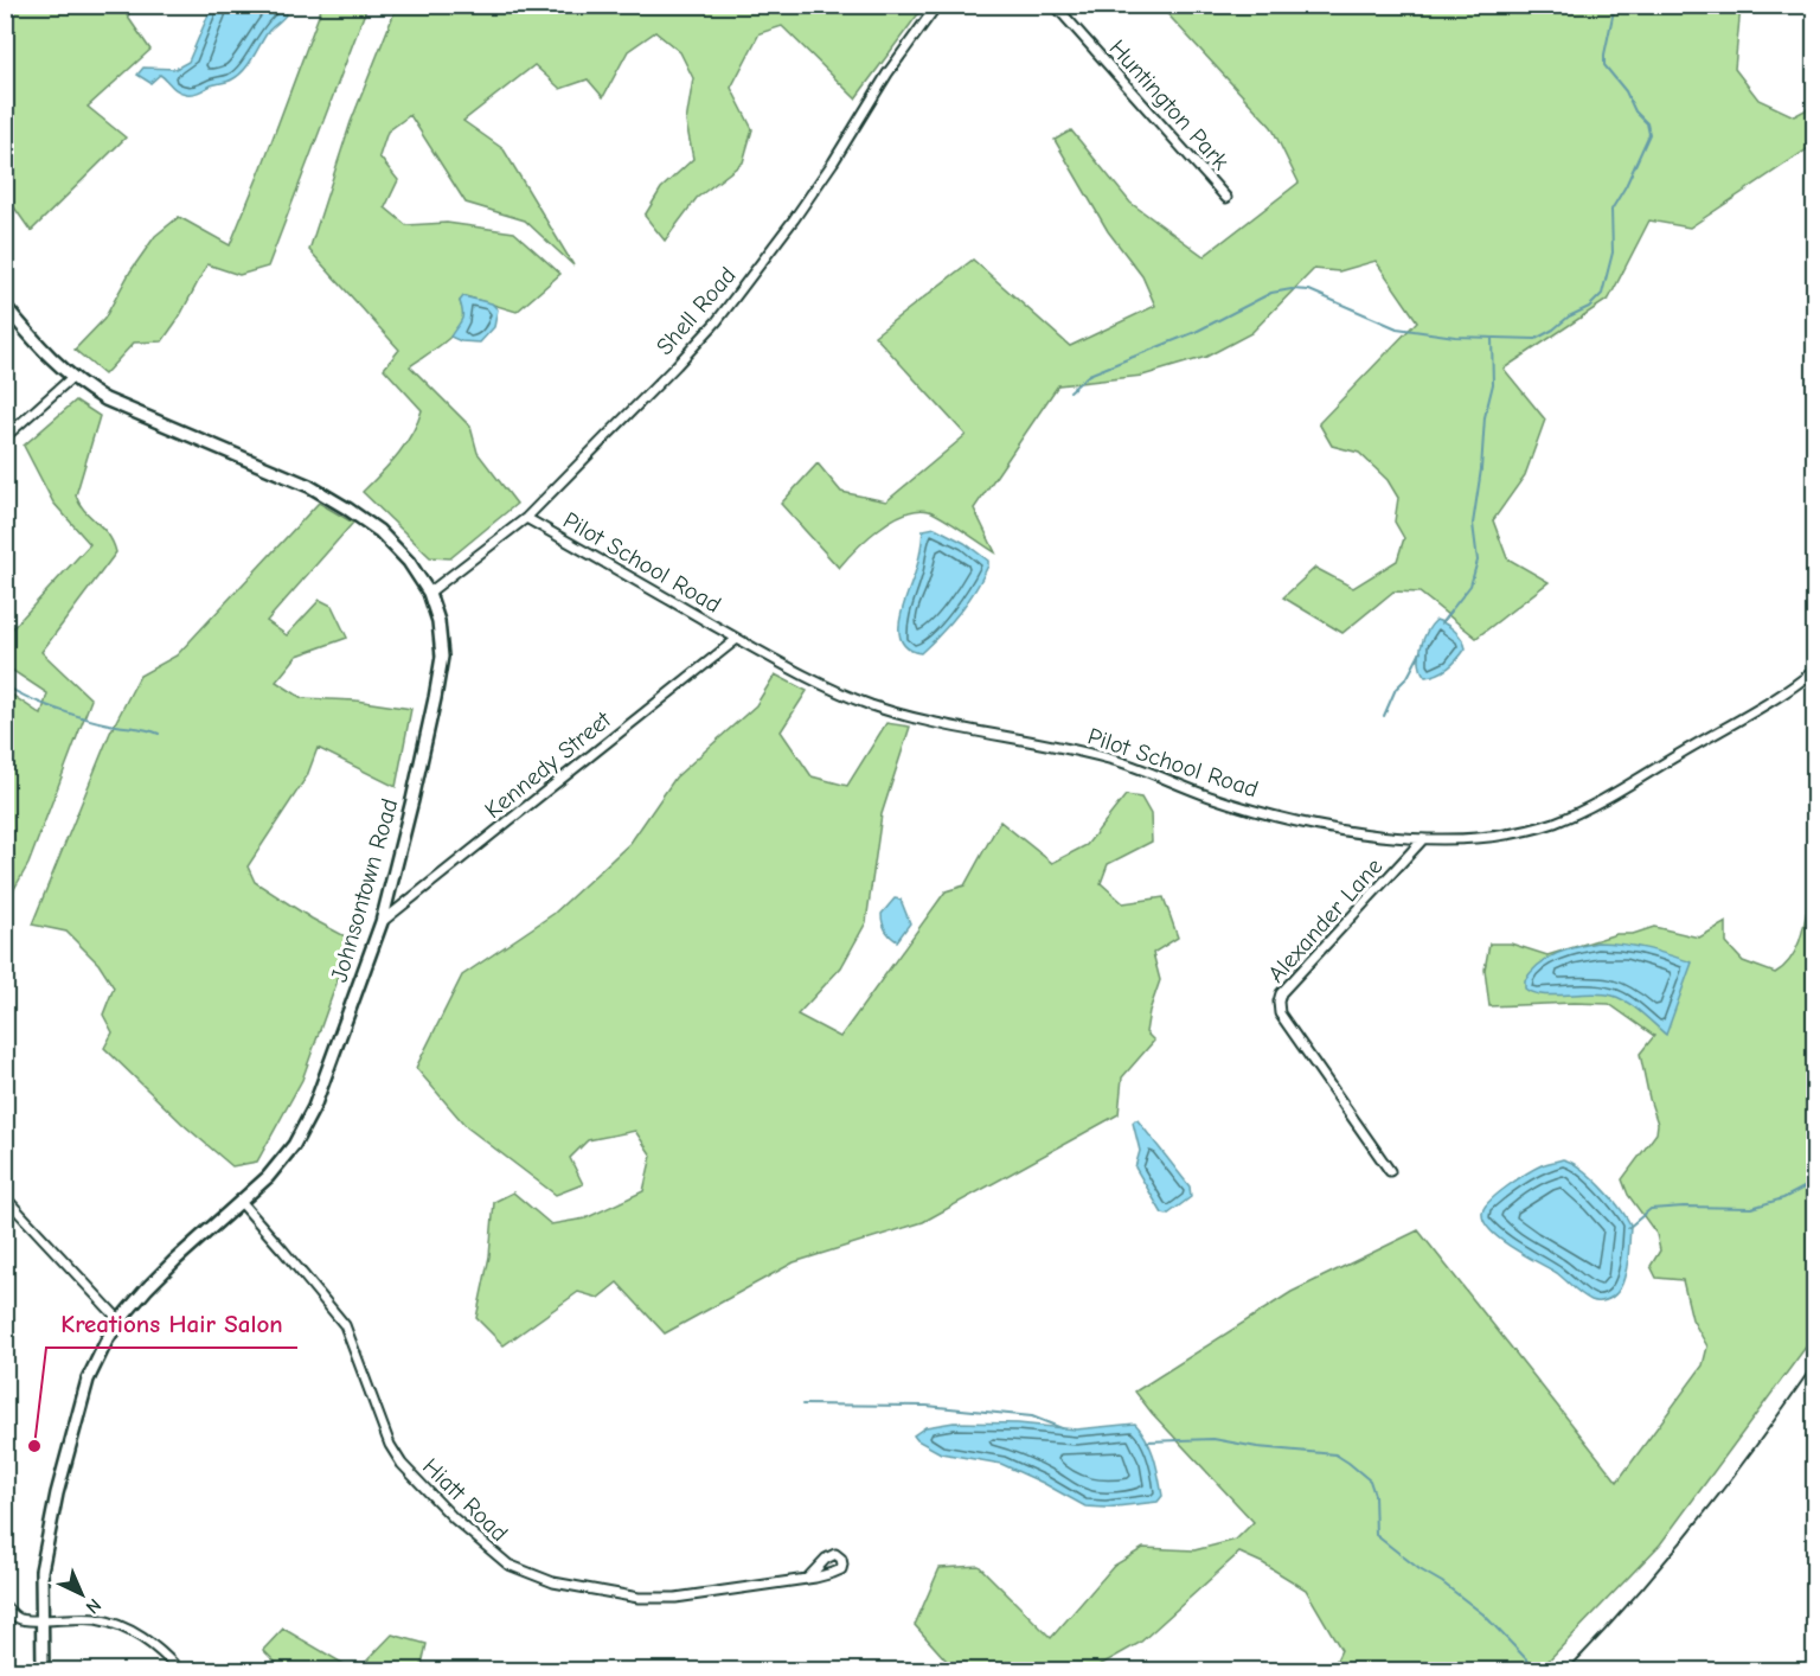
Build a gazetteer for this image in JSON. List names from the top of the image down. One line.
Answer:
{"streets":{"street":["Huntington Park","Shell Road","Pilot School Road","Kennedy Street","Johnsontown Road","Alexander Lane","Hiatt Road"]},"crossings":[["Shell Road","Pilot School Road"],["Shell Road","Johnsontown Road"],["Pilot School Road","Kennedy Street"],["Pilot School Road","Alexander Lane"],["Kennedy Street","Johnsontown Road"],["Johnsontown Road","Hiatt Road"]],"places":["Kreations Hair Salon"],"north":"bottom right"}
